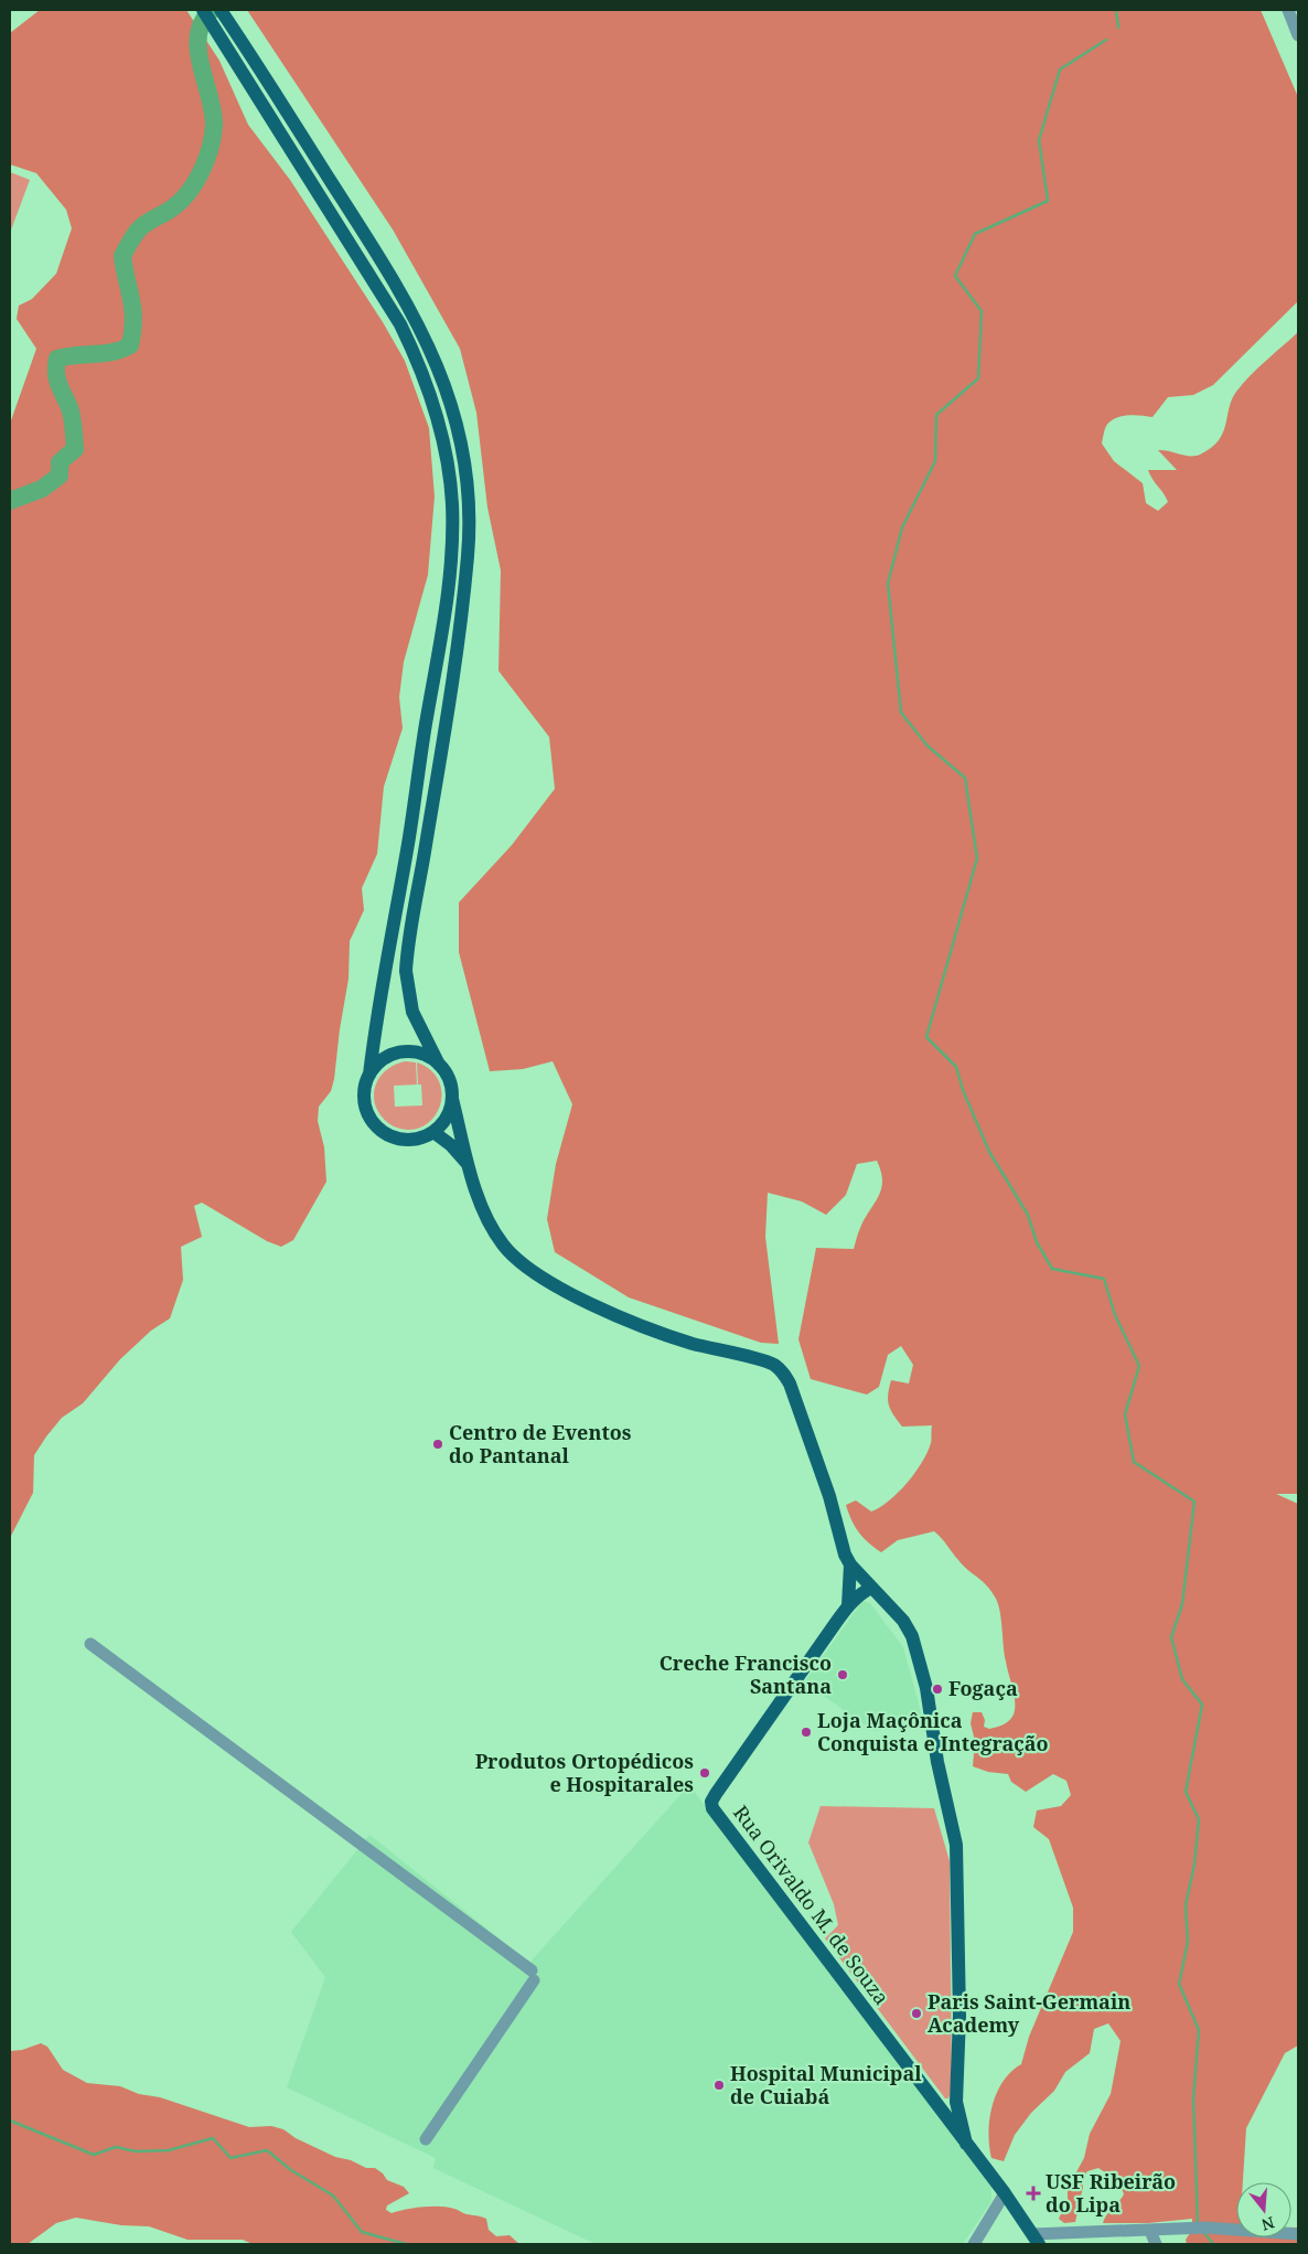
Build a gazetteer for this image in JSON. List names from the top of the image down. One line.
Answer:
{"streets":{"main road":["Rua Orivaldo M. de Souza"]},"places":{"other":["Centro de Eventos do Pantanal","Creche Francisco Santana","Fogaça","Loja Maçônica Conquista e Integração","Produtos Ortopédicos e Hospitarales","Paris Saint-Germain Academy","Hospital Municipal de Cuiabá"],"health":["USF Ribeirão do Lipa"]},"north":"bottom"}
